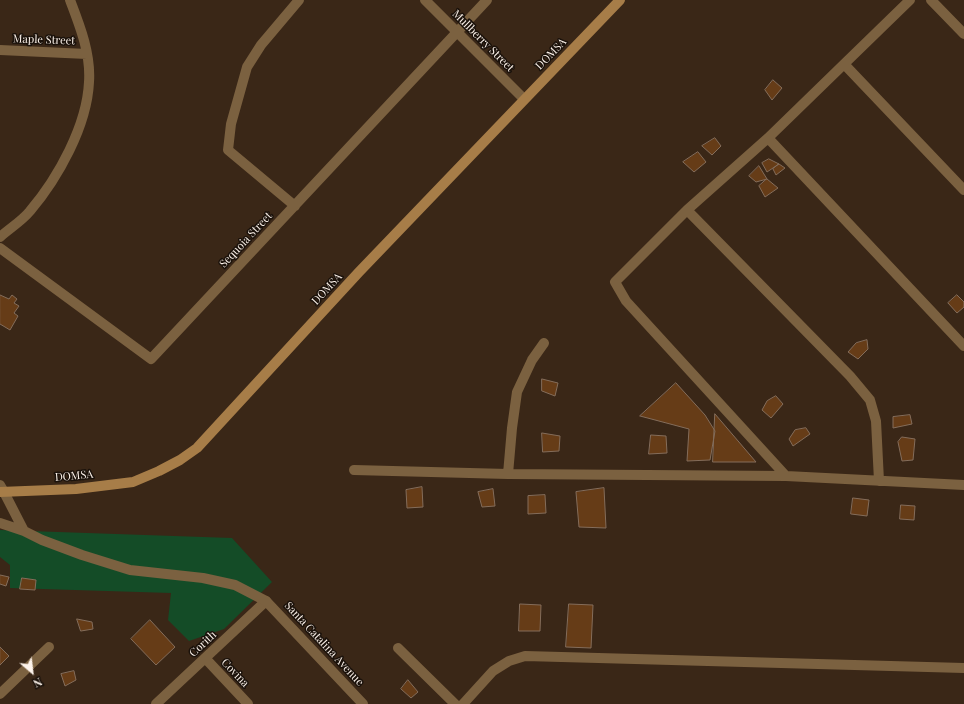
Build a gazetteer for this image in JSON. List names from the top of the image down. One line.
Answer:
{"streets":{"main road":["DOMSA"],"street":["Maple Street","Mullberry Street","Sequoia Street","Corith","Santa Catalina Avenue","Covina"]},"crossings":[["Mullberry Street","DOMSA"],["Mullberry Street","Sequoia Street"],["Corith","Santa Catalina Avenue"],["Corith","Covina"]],"north":"bottom right"}
